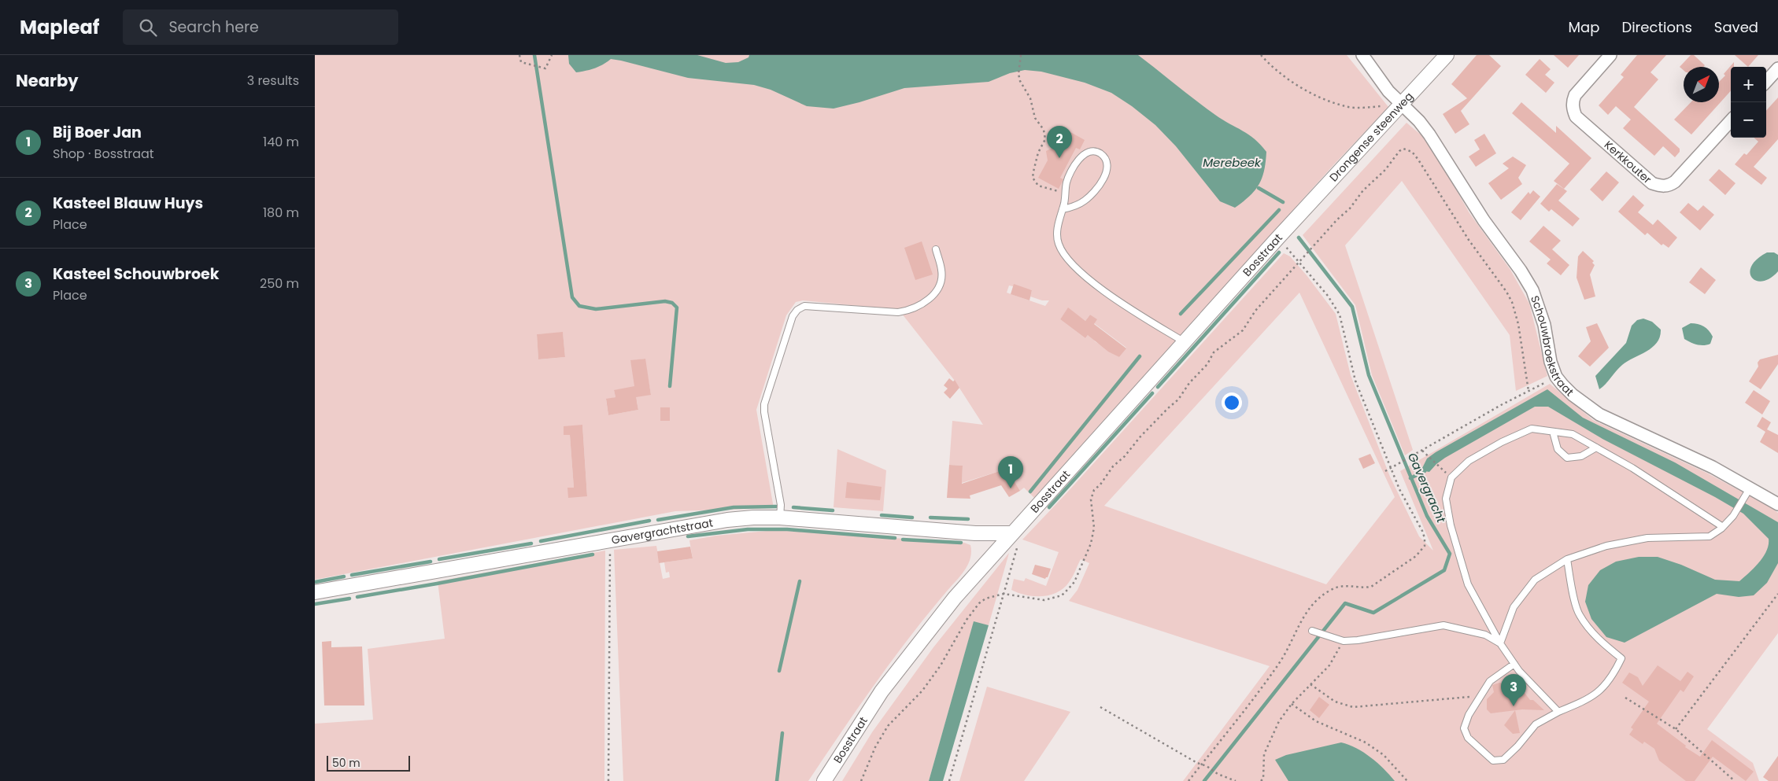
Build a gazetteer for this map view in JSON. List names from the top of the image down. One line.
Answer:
{"streets":{"street":["Drongense steenweg","Kerkkouter","Bosstraat","Schouwbroekstraat","Gavergrachtstraat"]},"crossings":[["Drongense steenweg","Bosstraat"],["Drongense steenweg","Schouwbroekstraat"],["Bosstraat","Gavergrachtstraat"]],"water":["Merebeek","Gavergracht"],"scale_bar":"50 m","north":"top right","page":{"header":"Mapleaf","search":"Search here","nav":["Map","Directions","Saved"],"heading":["Nearby","3 results"],"map_buttons":["+","−"],"list":[{"mark":"1","name":"Bij Boer Jan","note":"Shop · Bosstraat","value":"140 m"},{"mark":"2","name":"Kasteel Blauw Huys","note":"Place","value":"180 m"},{"mark":"3","name":"Kasteel Schouwbroek","note":"Place","value":"250 m"}],"pins":["2","1","3"],"scale":"50 m"}}
